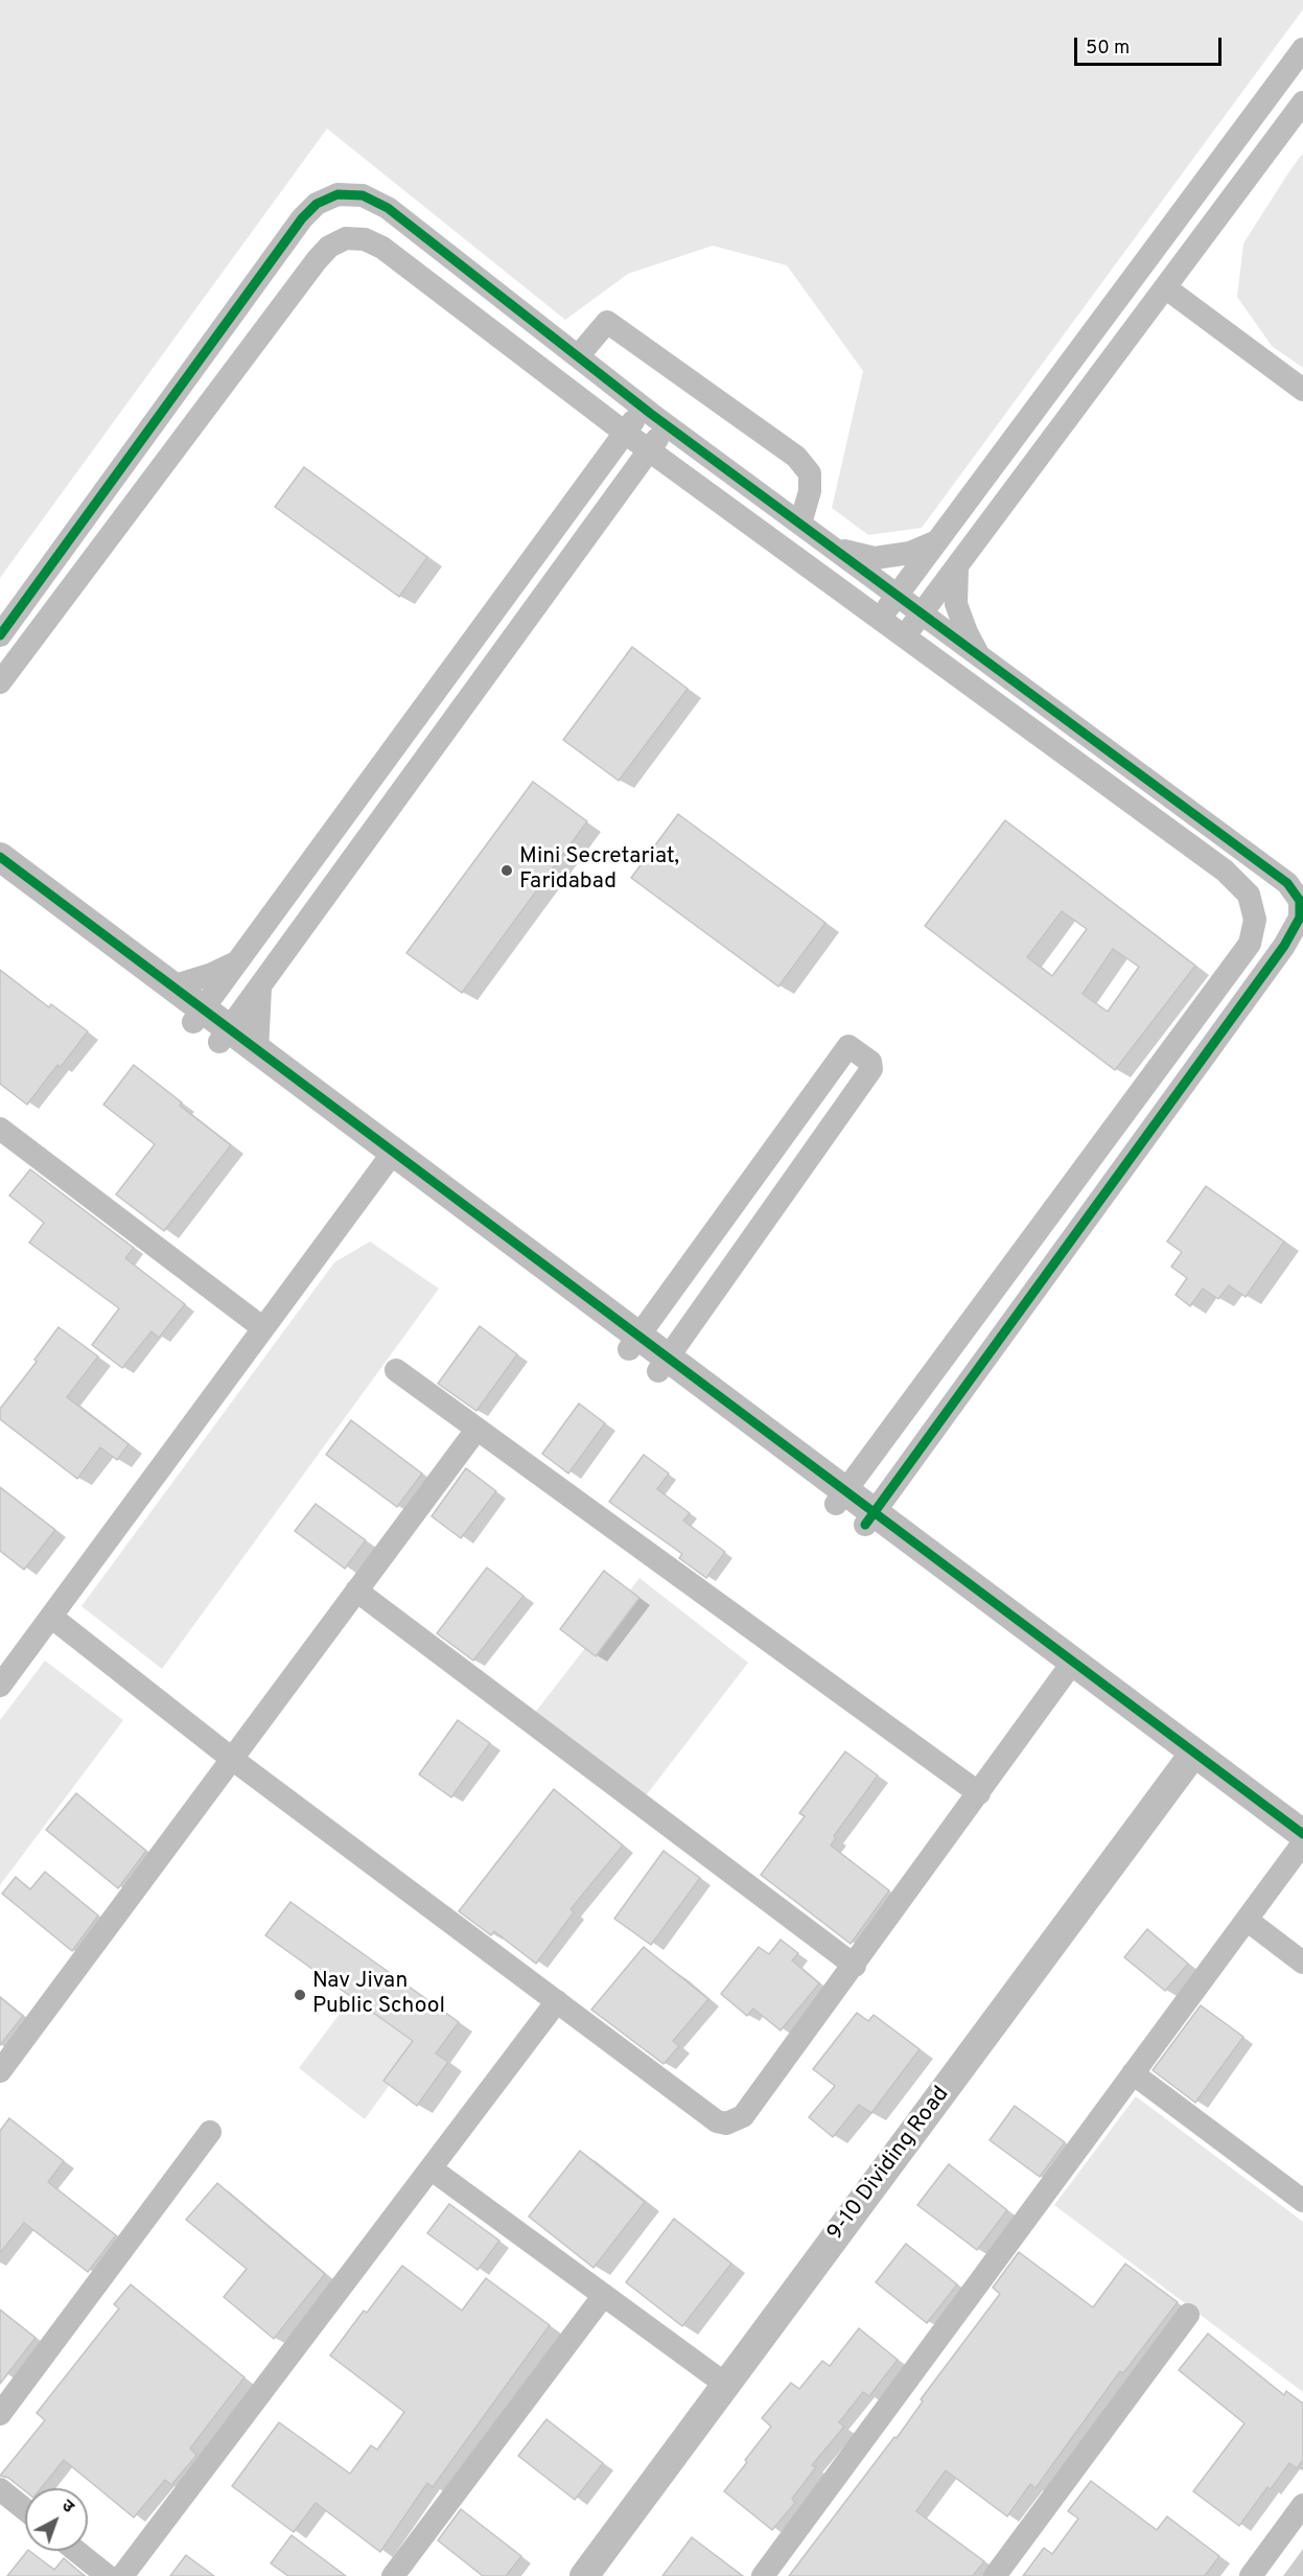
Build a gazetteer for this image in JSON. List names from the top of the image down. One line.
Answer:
{"streets":{"street":["9-10 Dividing Road"]},"places":["Mini Secretariat, Faridabad","Nav Jivan Public School"],"scale_bar":"50 m","north":"top right"}
